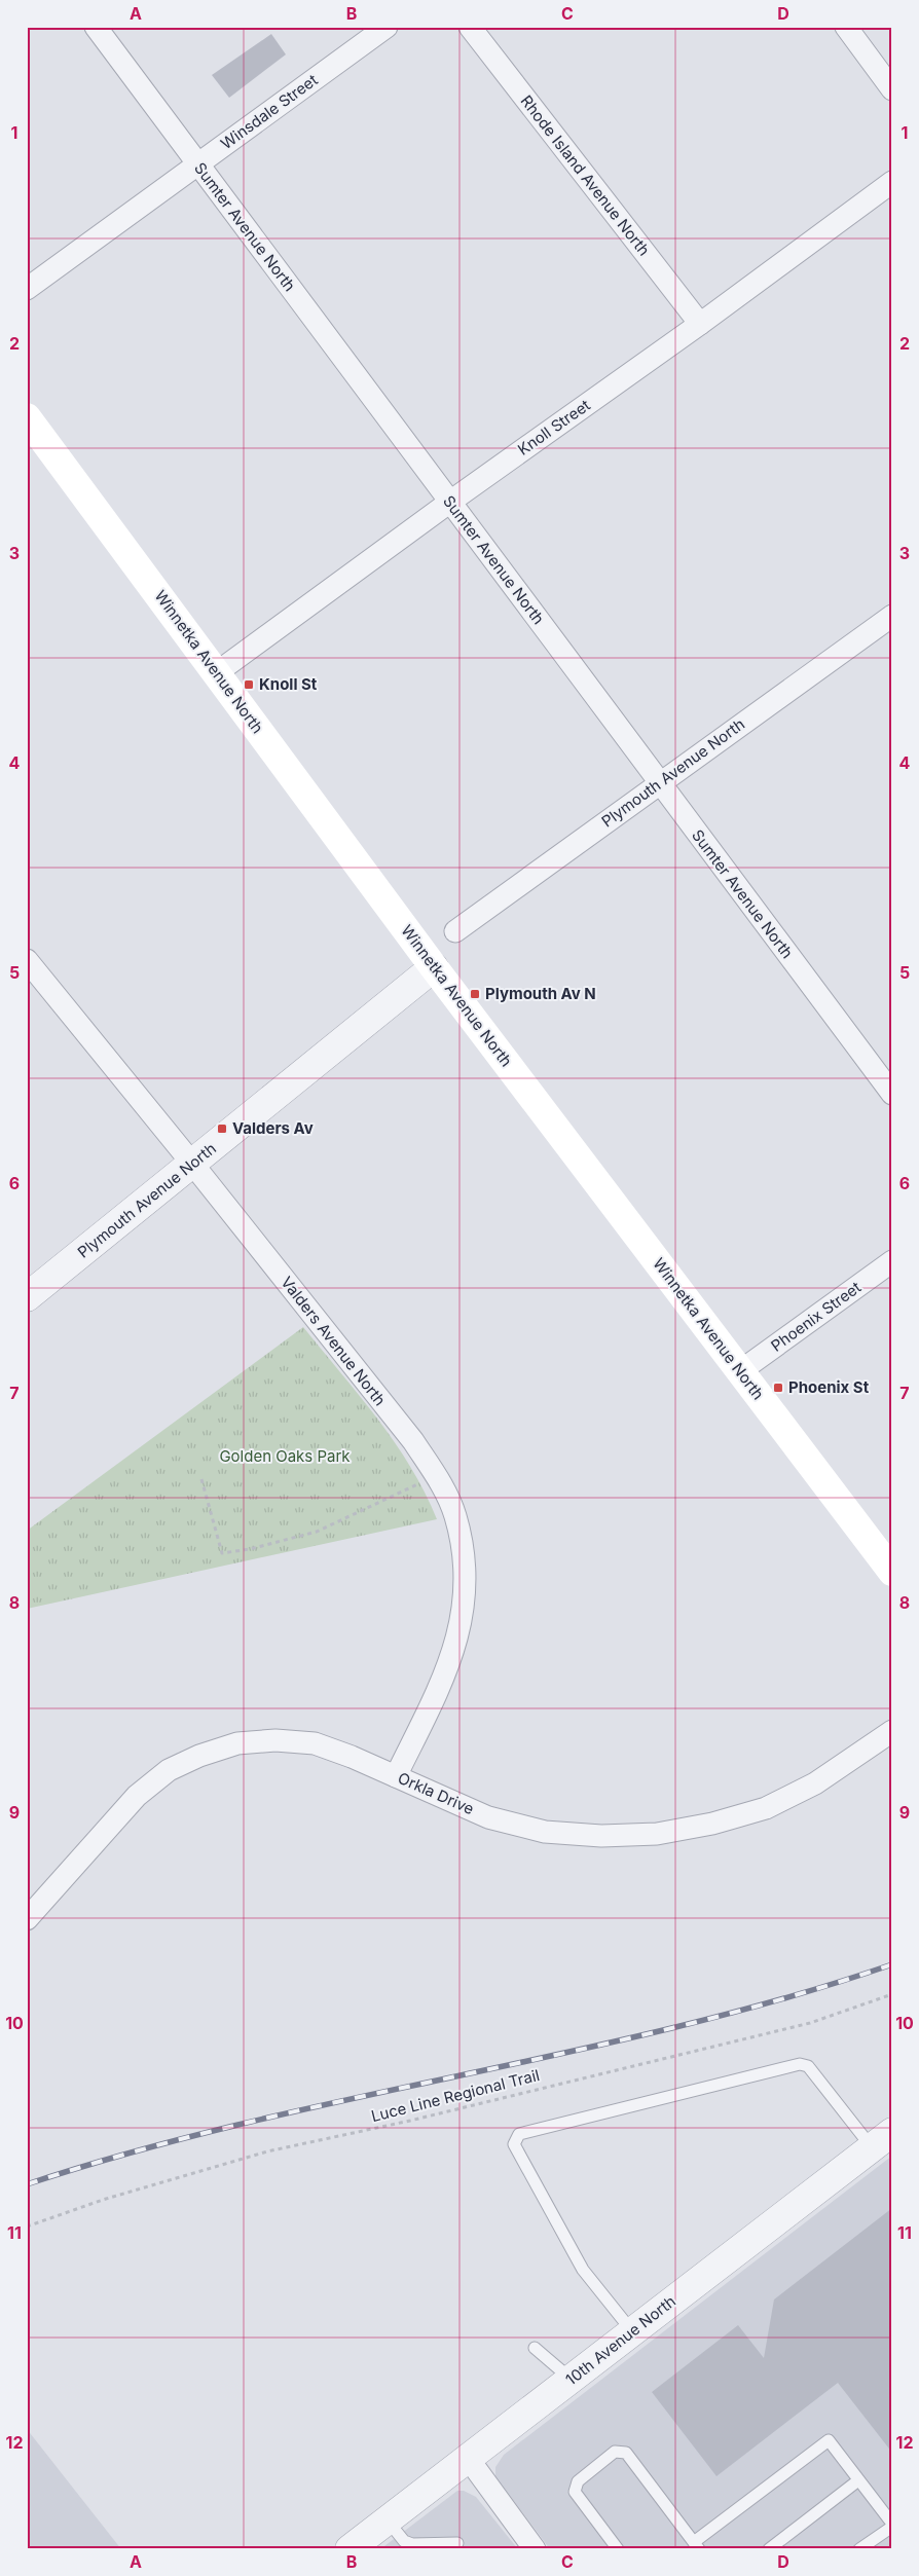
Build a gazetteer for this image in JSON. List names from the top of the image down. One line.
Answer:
{"streets":{"main road":["Winnetka Avenue North"],"street":["Winsdale Street","Rhode Island Avenue North","Sumter Avenue North","Knoll Street","Plymouth Avenue North","Phoenix Street","Valders Avenue North","Orkla Drive","10th Avenue North"],"path":["Luce Line Regional Trail"]},"crossings":[["Winsdale Street","Sumter Avenue North"],["Rhode Island Avenue North","Knoll Street"],["Sumter Avenue North","Knoll Street"],["Sumter Avenue North","Plymouth Avenue North"],["Knoll Street","Winnetka Avenue North"],["Winnetka Avenue North","Plymouth Avenue North"],["Winnetka Avenue North","Phoenix Street"],["Plymouth Avenue North","Valders Avenue North"],["Valders Avenue North","Orkla Drive"]],"parks":["Golden Oaks Park"],"places":{"transit":["Knoll St","Plymouth Av N","Valders Av","Phoenix St"]},"grid":{"columns":["A","B","C","D"],"rows":["1","2","3","4","5","6","7","8","9","10","11","12"]}}
